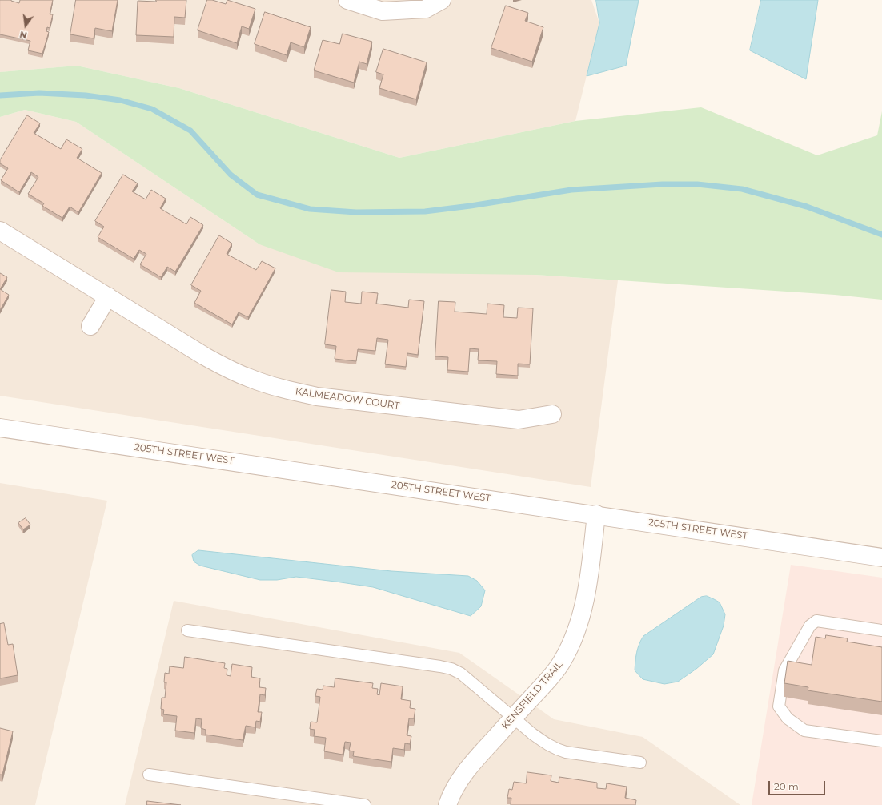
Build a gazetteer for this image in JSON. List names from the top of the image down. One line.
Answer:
{"streets":{"street":["KALMEADOW COURT","205TH STREET WEST","KENSFIELD TRAIL"]},"crossings":[["205TH STREET WEST","KENSFIELD TRAIL"]],"scale_bar":"20 m","north":"bottom"}
